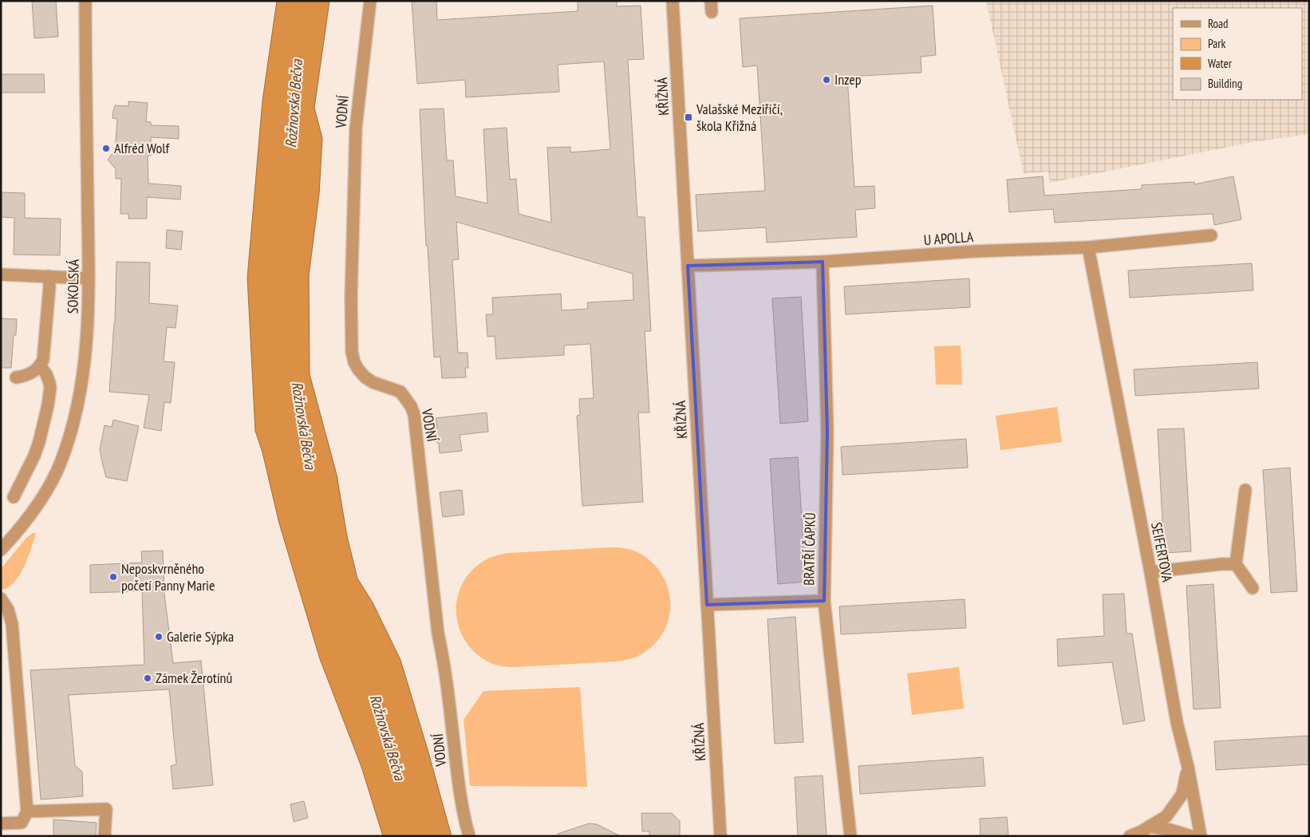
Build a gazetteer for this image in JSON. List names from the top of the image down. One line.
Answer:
{"streets":{"street":["KŘIŽNÁ","VODNÍ","U APOLLA","SOKOLSKÁ","BRATŘÍ ČAPKŮ","SEIFERTOVA"]},"crossings":[["KŘIŽNÁ","U APOLLA"],["U APOLLA","BRATŘÍ ČAPKŮ"],["U APOLLA","SEIFERTOVA"]],"water":["Rožnovská Bečva"],"places":{"other":["Inzep","Alfréd Wolf","Neposkvrněného početí Panny Marie","Galerie Sýpka","Zámek Žerotínů"],"transit":["Valašské Meziříčí, škola Křižná"]},"legend":["Road","Park","Water","Building"]}
